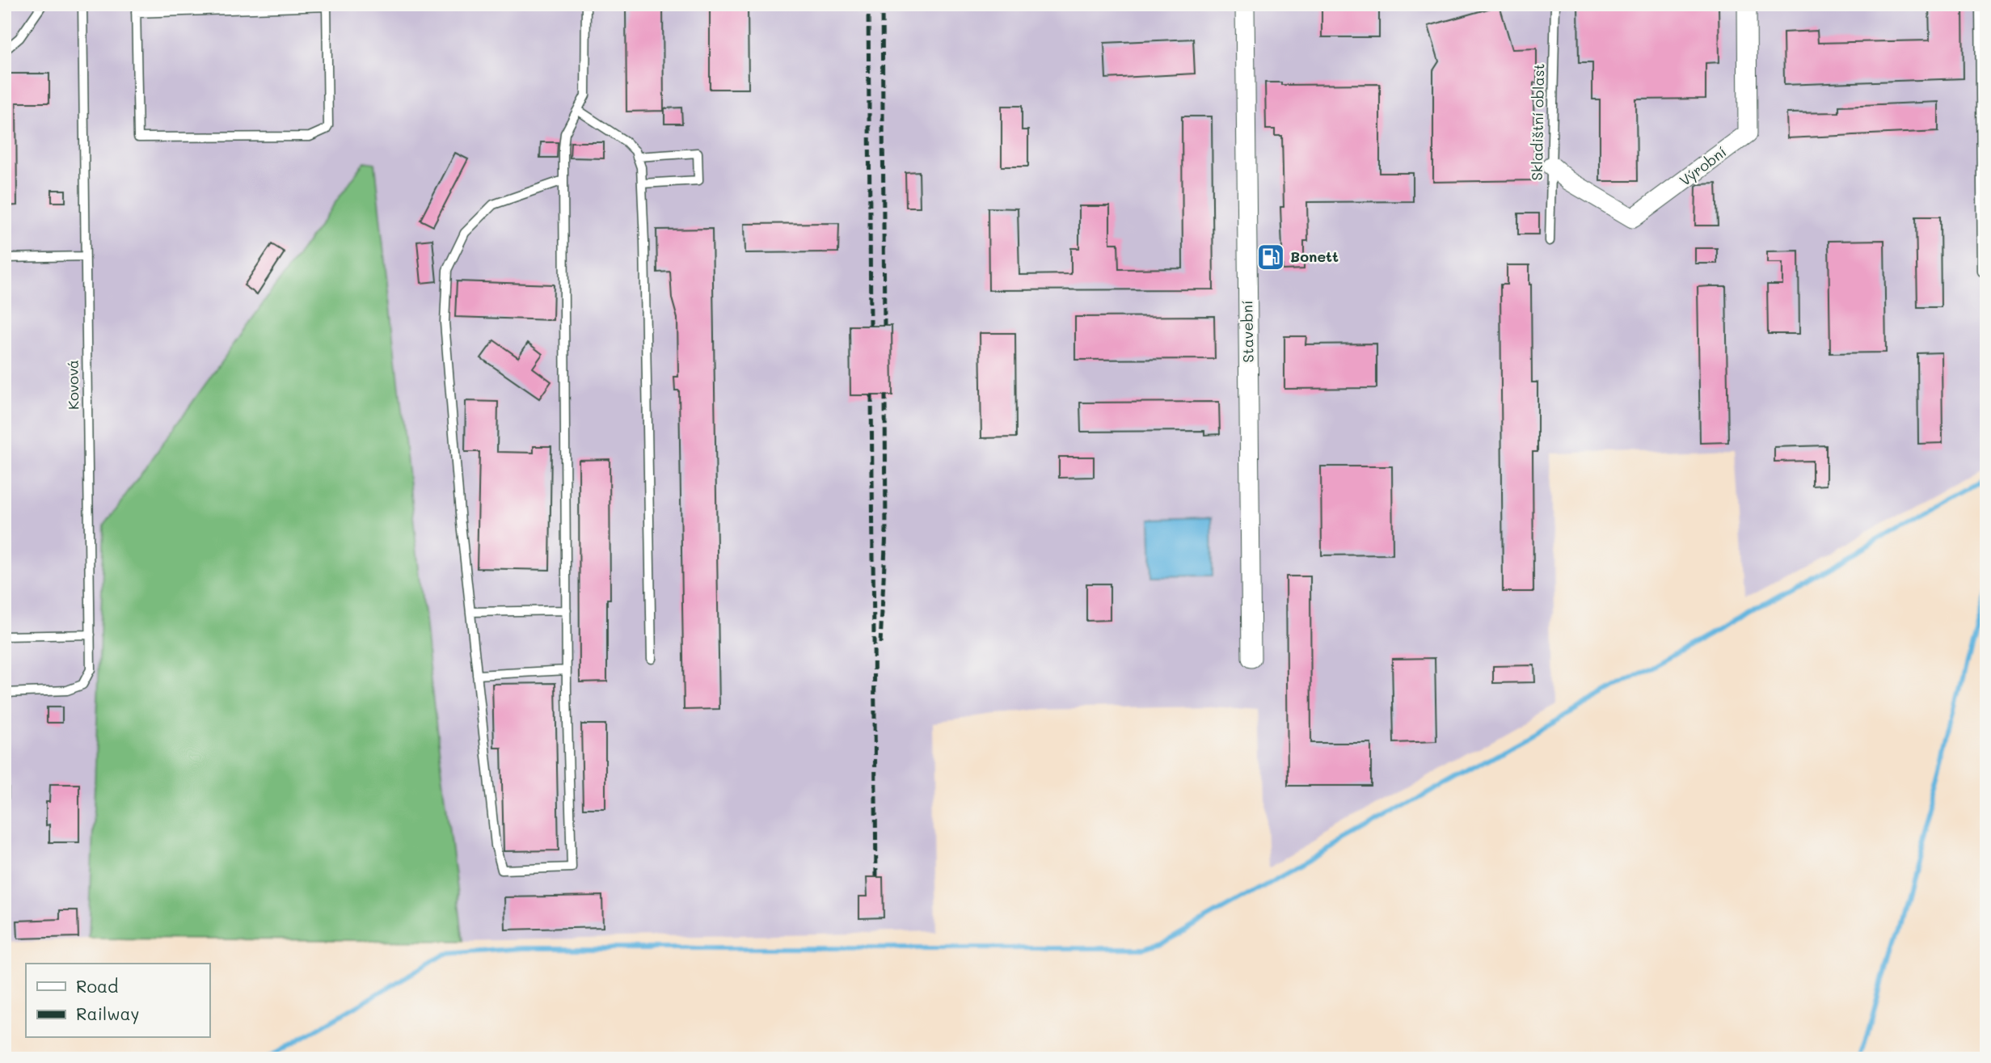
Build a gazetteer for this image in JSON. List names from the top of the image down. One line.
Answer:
{"streets":{"street":["Výrobní","Stavební"],"lane":["Skladištní oblast","Kovová"]},"crossings":[["Skladištní oblast","Výrobní"]],"places":{"fuel station":["Bonett"]},"legend":["Road","Railway"]}
